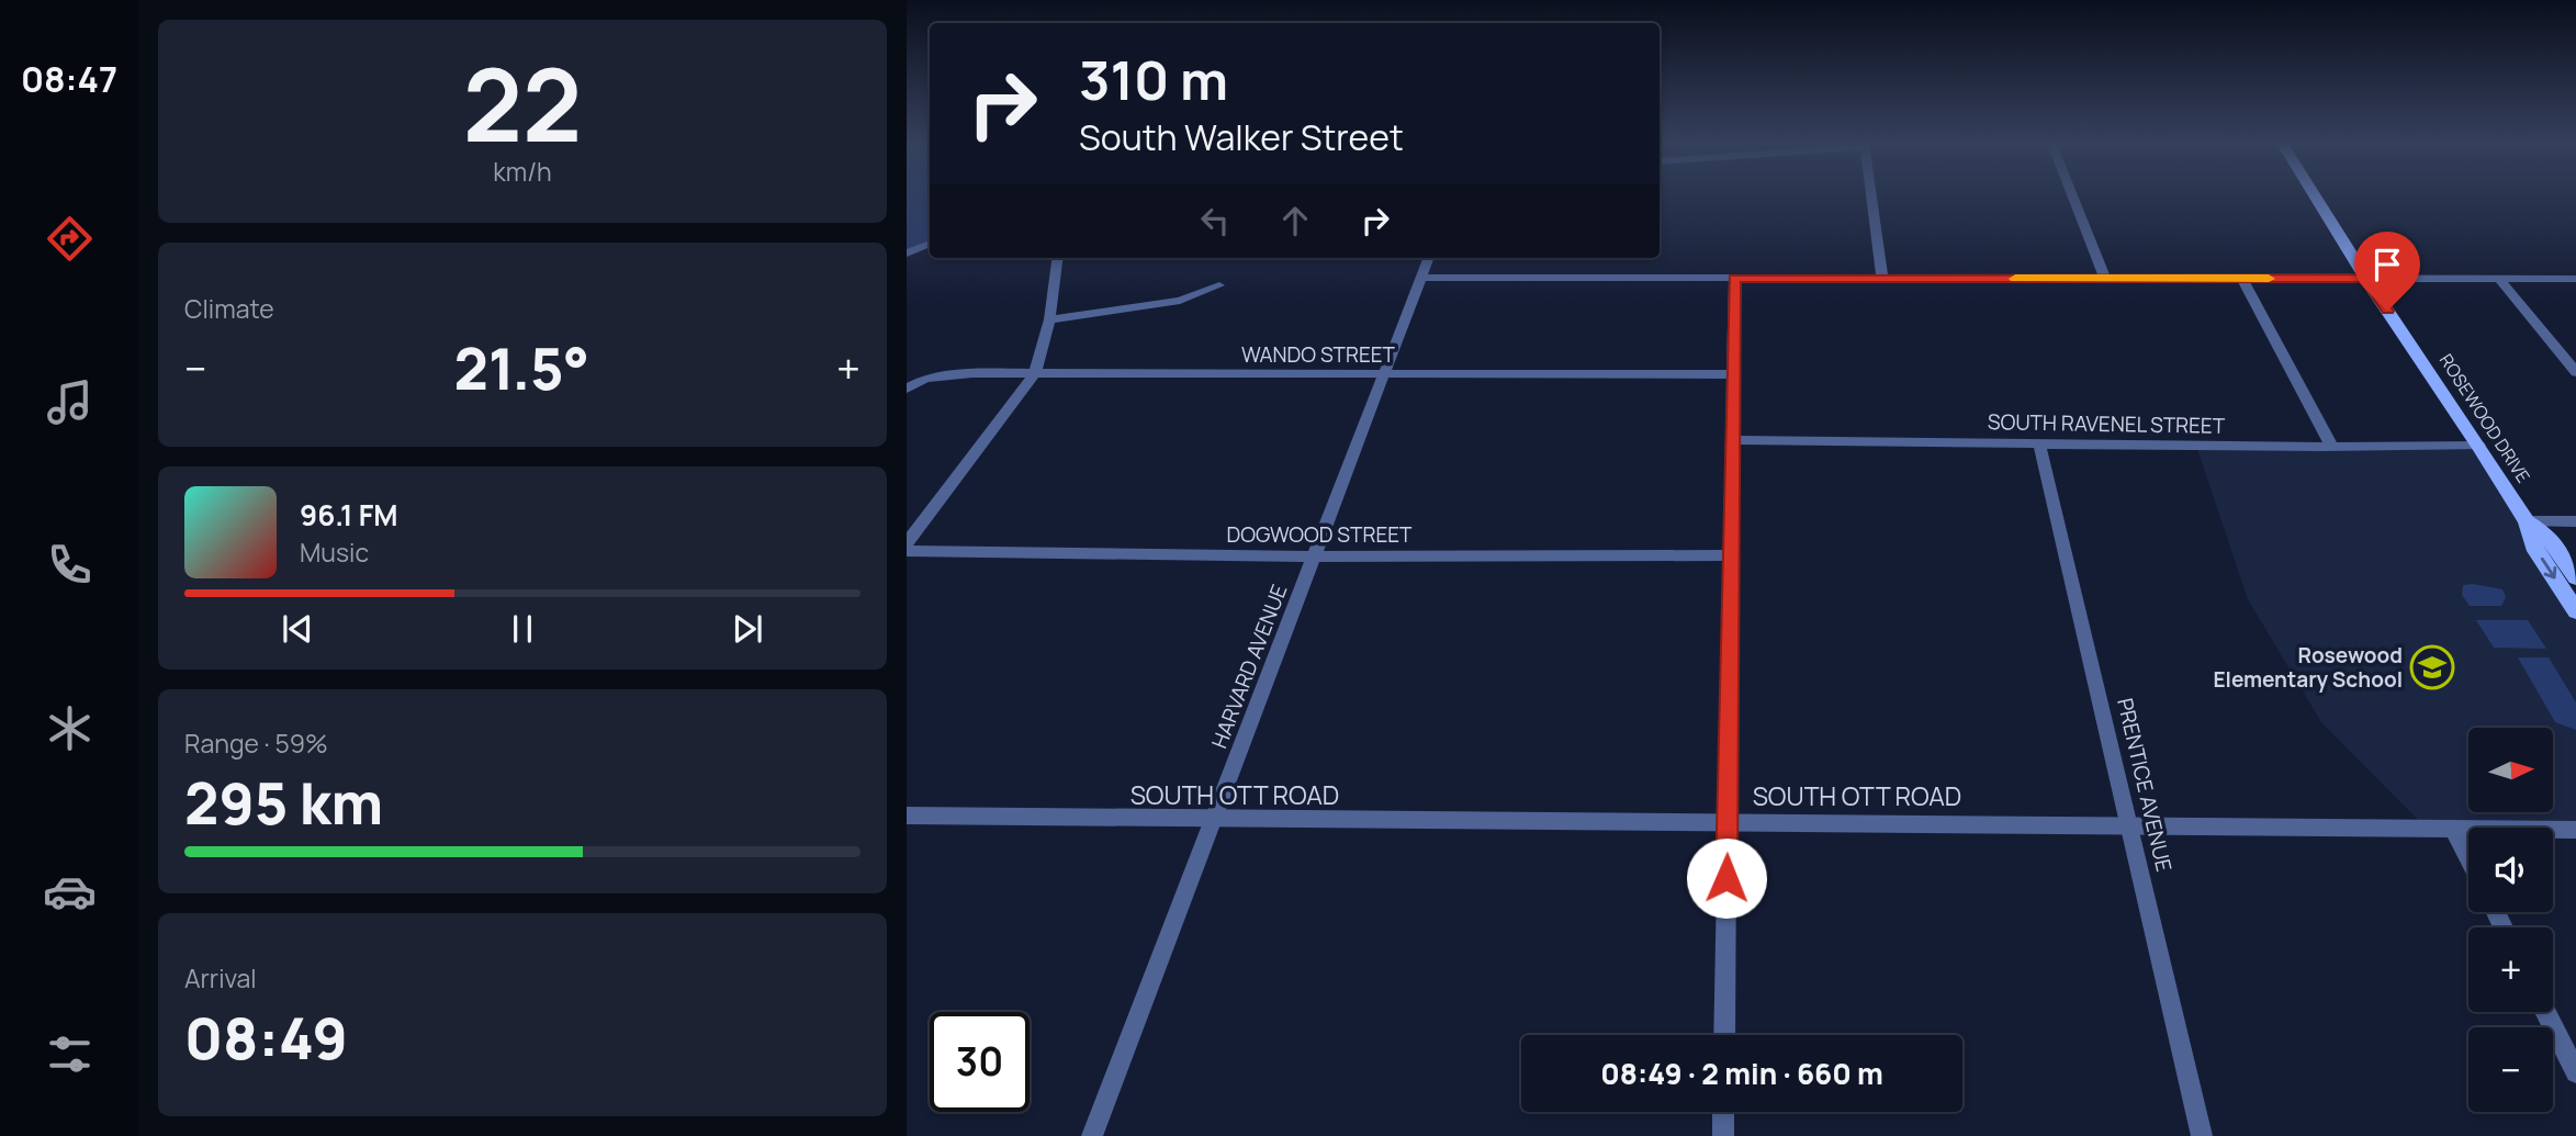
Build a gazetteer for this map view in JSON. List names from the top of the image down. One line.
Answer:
{"streets":{"main road":["ROSEWOOD DRIVE"],"street":["WANDO STREET","SOUTH RAVENEL STREET","DOGWOOD STREET","HARVARD AVENUE","PRENTICE AVENUE","SOUTH OTT ROAD"]},"crossings":[["WANDO STREET","HARVARD AVENUE"],["ROSEWOOD DRIVE","SOUTH RAVENEL STREET"],["SOUTH RAVENEL STREET","PRENTICE AVENUE"],["DOGWOOD STREET","HARVARD AVENUE"],["HARVARD AVENUE","SOUTH OTT ROAD"],["PRENTICE AVENUE","SOUTH OTT ROAD"]],"places":{"school or university":["Rosewood Elementary School"]},"north":"right","page":{"tabs":"08:47","tile":[["22","km/h"],"Climate",["Range · 59%","295 km"],["Arrival","08:49"]],"turn":["310 m","South Walker Street"],"heat":["−","21.5°","+"],"song":["96.1 FM","Music"],"map_buttons":["+","−"],"limit":"30","trip":"08:49 · 2 min · 660 m"}}
